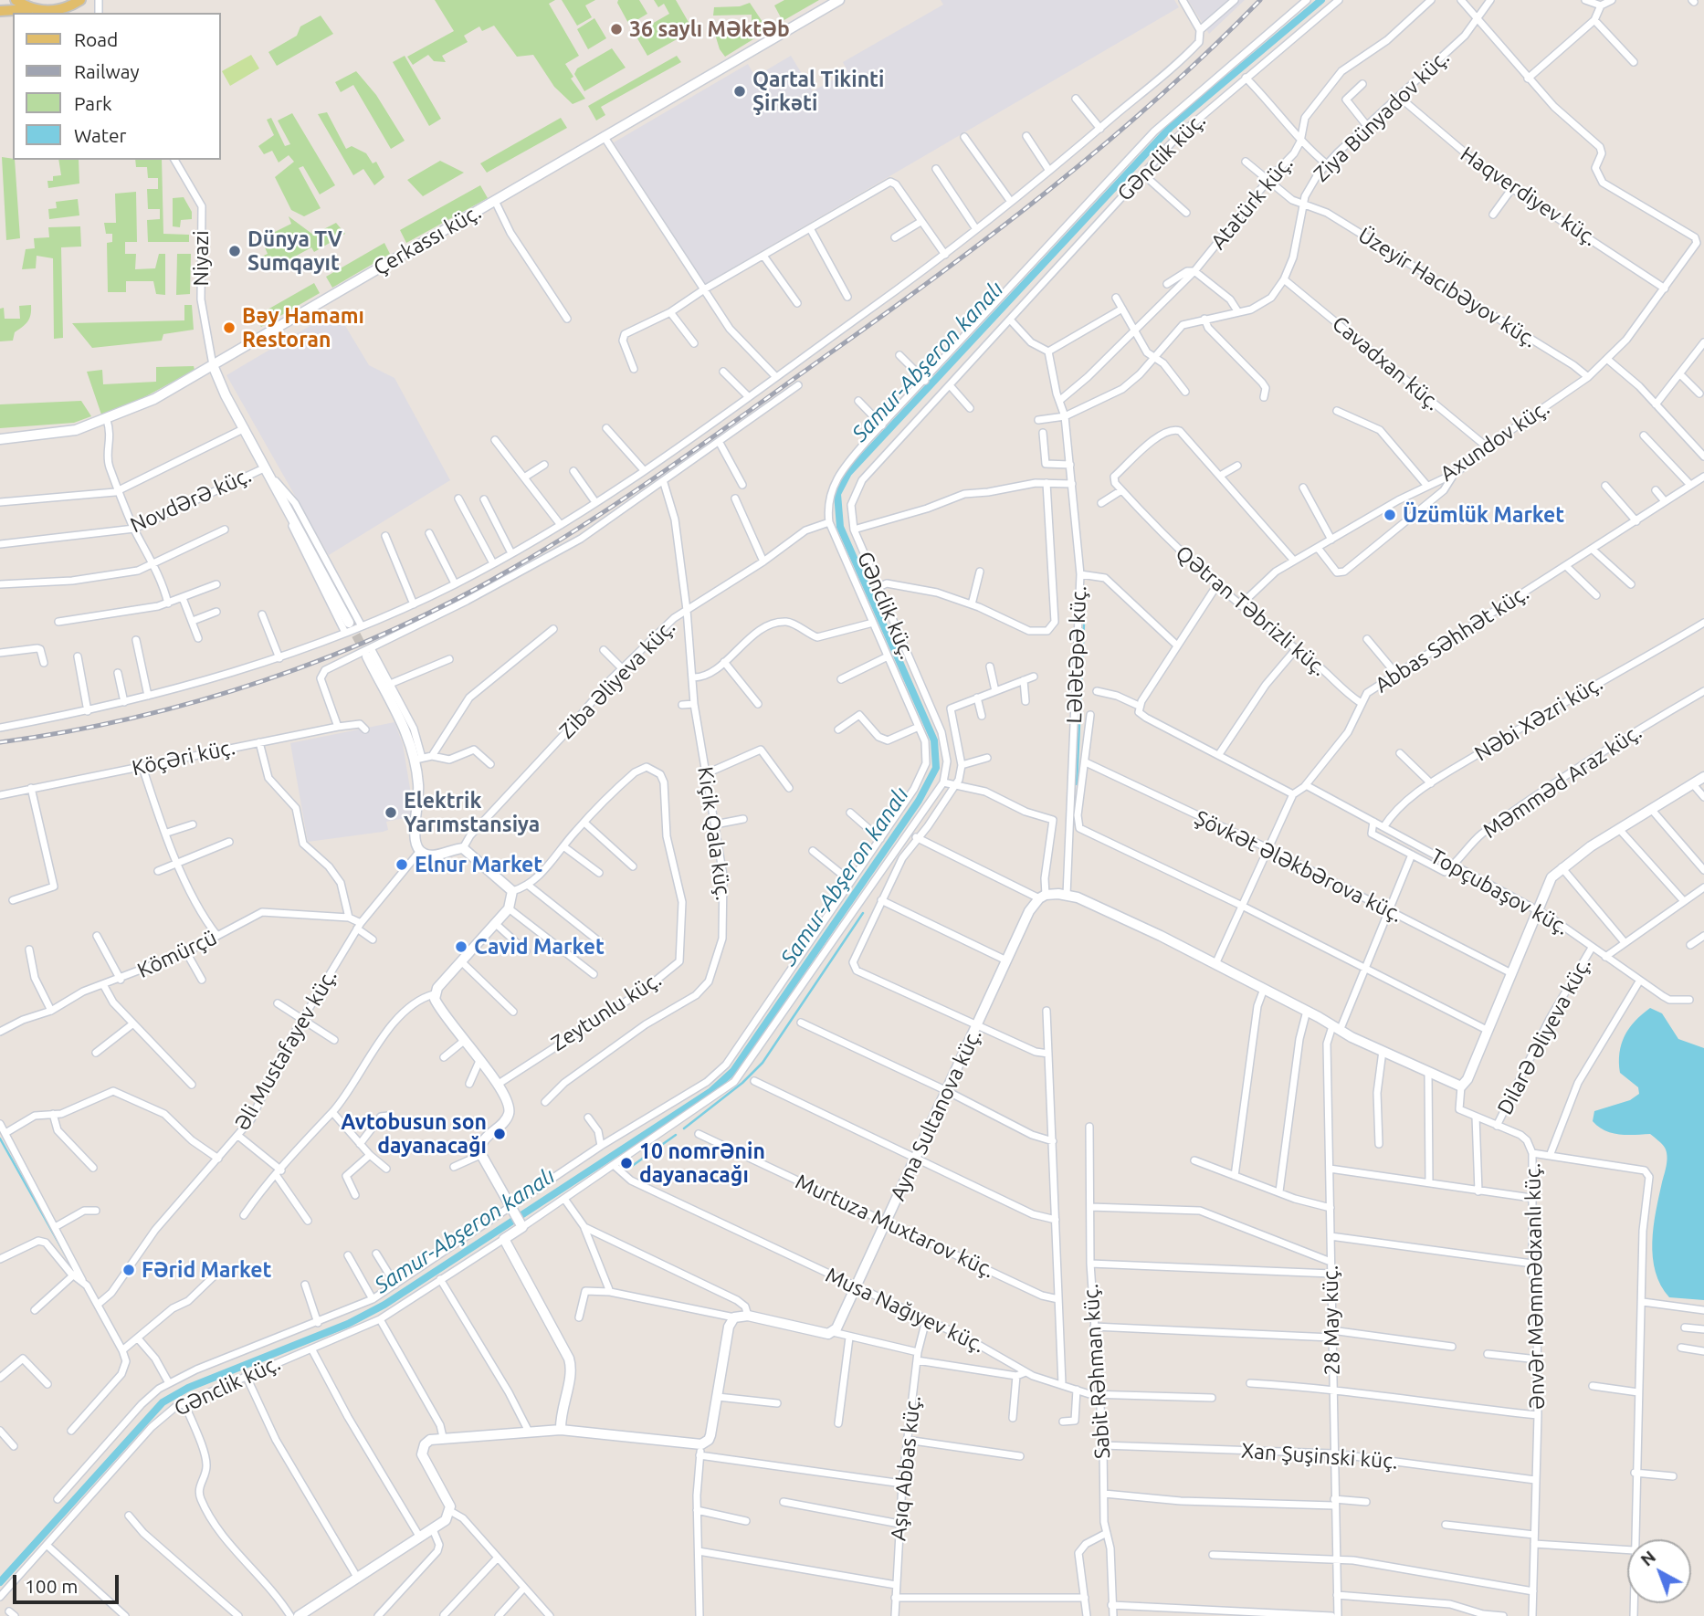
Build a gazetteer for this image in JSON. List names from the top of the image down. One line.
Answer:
{"streets":{"street":["Ziya Bünyadov küç.","Gənclik küç.","Haqverdiyev küç.","Atatürk küç.","Çerkassı küç.","Niyazi","Üzeyir Hacıbəyov küç.","Cavadxan küç.","Axundov küç.","Novdərə küç.","Qətran Təbrizli küç.","Abbas Səhhət küç.","Lələtəpə küç.","Ziba Əliyeva küç.","Nəbi Xəzri küç.","Köçəri küç.","Məmməd Araz küç.","Kiçik Qala küç.","Şövkət Ələkbərova küç.","Topçubaşov küç.","Kömürçü","Zeytunlu küç.","Dilarə Əliyeva küç.","Əli Mustafayev küç.","Ayna Sultanova küç.","Murtuza Muxtarov küç.","Ənvər Məmmədxanlı küç.","Musa Nağıyev küç.","28 May küç.","Sabit Rəhman küç.","Xan Şuşinski küç.","Aşıq Abbas küç."]},"crossings":[["Ziya Bünyadov küç.","Haqverdiyev küç."],["Ziya Bünyadov küç.","Üzeyir Hacıbəyov küç."],["Ziya Bünyadov küç.","Cavadxan küç."],["Ziya Bünyadov küç.","Lələtəpə küç."],["Gənclik küç.","Ziba Əliyeva küç."],["Atatürk küç.","Üzeyir Hacıbəyov küç."],["Atatürk küç.","Lələtəpə küç."],["Çerkassı küç.","Niyazi"],["Üzeyir Hacıbəyov küç.","Axundov küç."],["Cavadxan küç.","Axundov küç."],["Axundov küç.","Qətran Təbrizli küç."],["Qətran Təbrizli küç.","Abbas Səhhət küç."],["Abbas Səhhət küç.","Şövkət Ələkbərova küç."],["Abbas Səhhət küç.","Topçubaşov küç."],["Ziba Əliyeva küç.","Kiçik Qala küç."],["Nəbi Xəzri küç.","Topçubaşov küç."],["Məmməd Araz küç.","Topçubaşov küç."],["Şövkət Ələkbərova küç.","28 May küç."],["Topçubaşov küç.","Dilarə Əliyeva küç."],["Kömürçü","Əli Mustafayev küç."],["Dilarə Əliyeva küç.","Ənvər Məmmədxanlı küç."],["Ayna Sultanova küç.","Murtuza Muxtarov küç."],["Ayna Sultanova küç.","Musa Nağıyev küç."],["Ənvər Məmmədxanlı küç.","Xan Şuşinski küç."],["Musa Nağıyev küç.","Sabit Rəhman küç."],["Musa Nağıyev küç.","Aşıq Abbas küç."],["28 May küç.","Xan Şuşinski küç."],["Sabit Rəhman küç.","Xan Şuşinski küç."]],"water":["Samur-Abşeron kanalı"],"places":["36 saylı Məktəb","Qartal Tikinti Şirkәti","Dünya TV Sumqayıt","Bәy Hamamı Restoran","Üzümlük Market","Elektrik Yarımstansiya","Elnur Market","Cavid Market","Avtobusun son dayanacağı","10 nomrənin dayanacağı","Fərid Market"],"legend":["Road","Railway","Park","Water"],"scale_bar":"100 m","north":"top left"}
